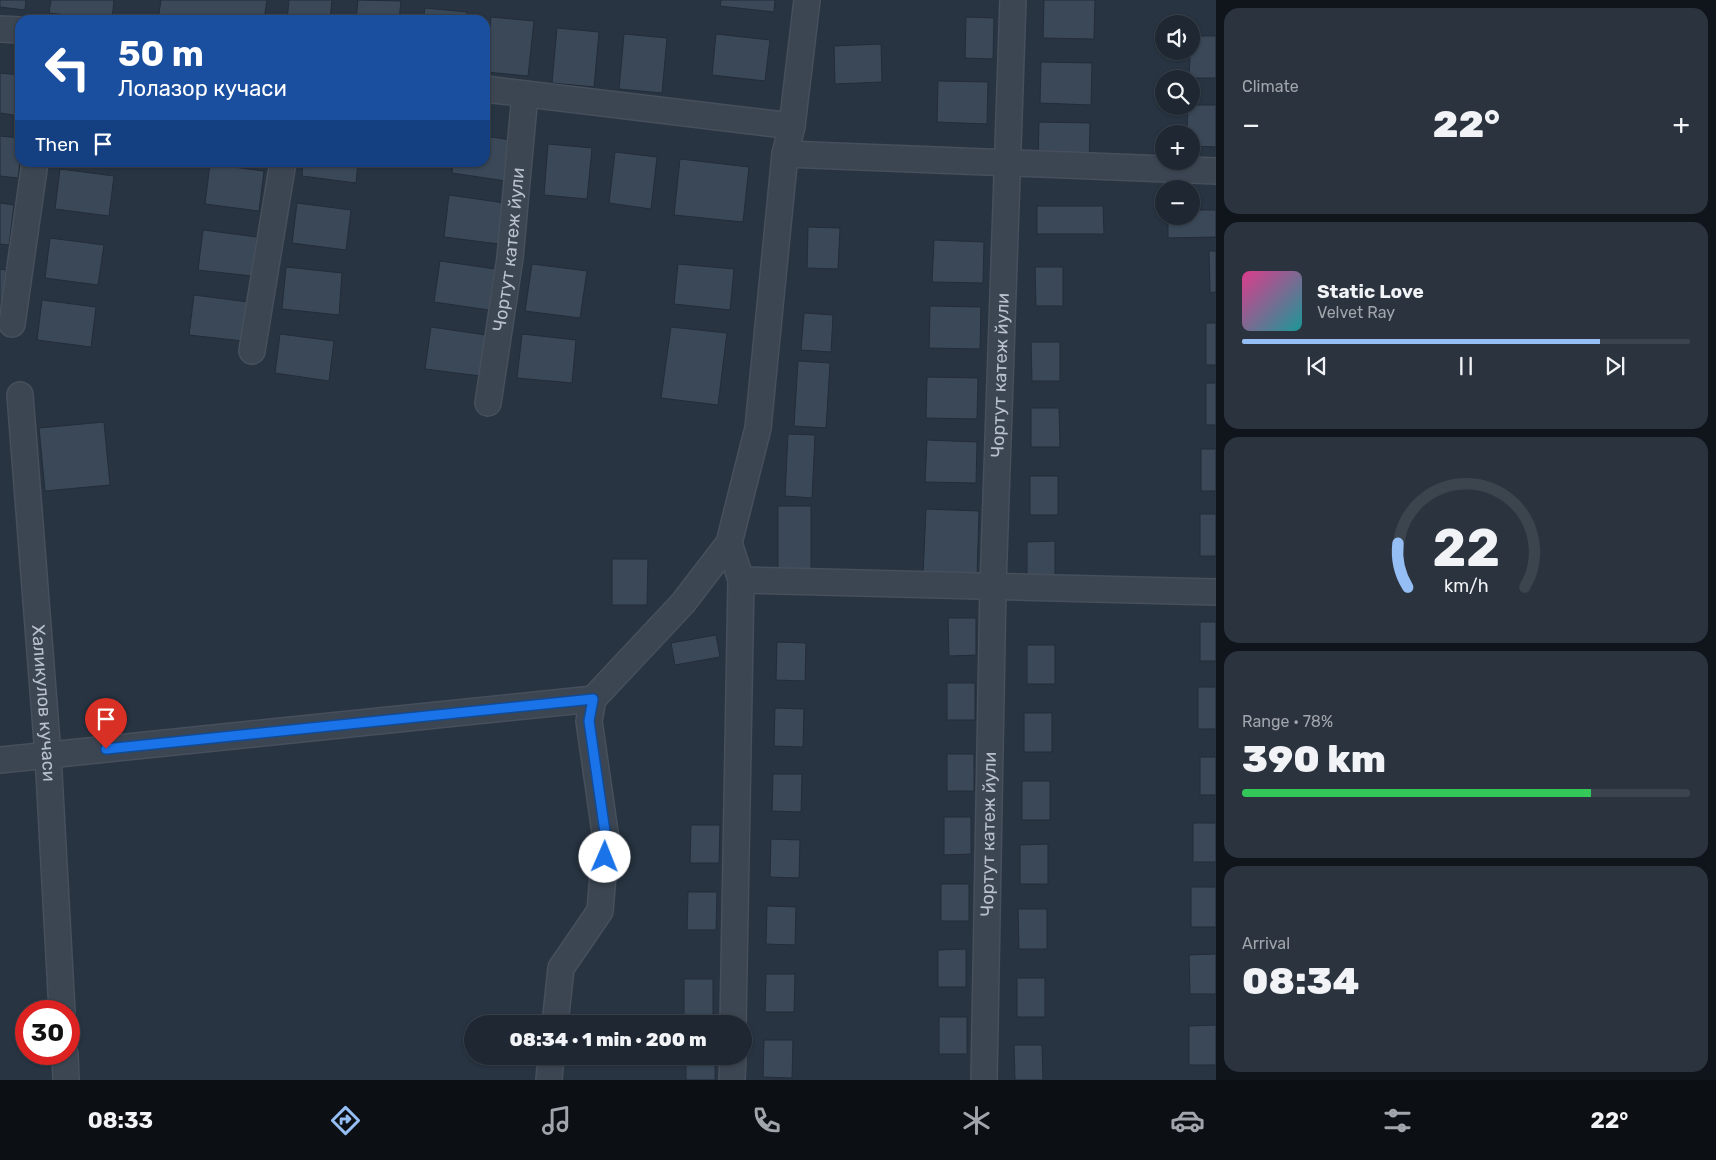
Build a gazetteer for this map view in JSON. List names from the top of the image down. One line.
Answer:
{"streets":{"street":["Чортут катеж йули","Халикулов кучаси"]},"page":{"tile":["Climate",["Range · 78%","390 km"],["Arrival","08:34"]],"map_buttons":["+","−"],"turn":["50 m","Лолазор кучаси"],"heat":["−","22°","+"],"then":"Then","song":["Static Love","Velvet Ray"],"limit":"30","trip":"08:34 · 1 min · 200 m","tabs":["08:33","22°"],"gauge":["22","km/h"]}}
